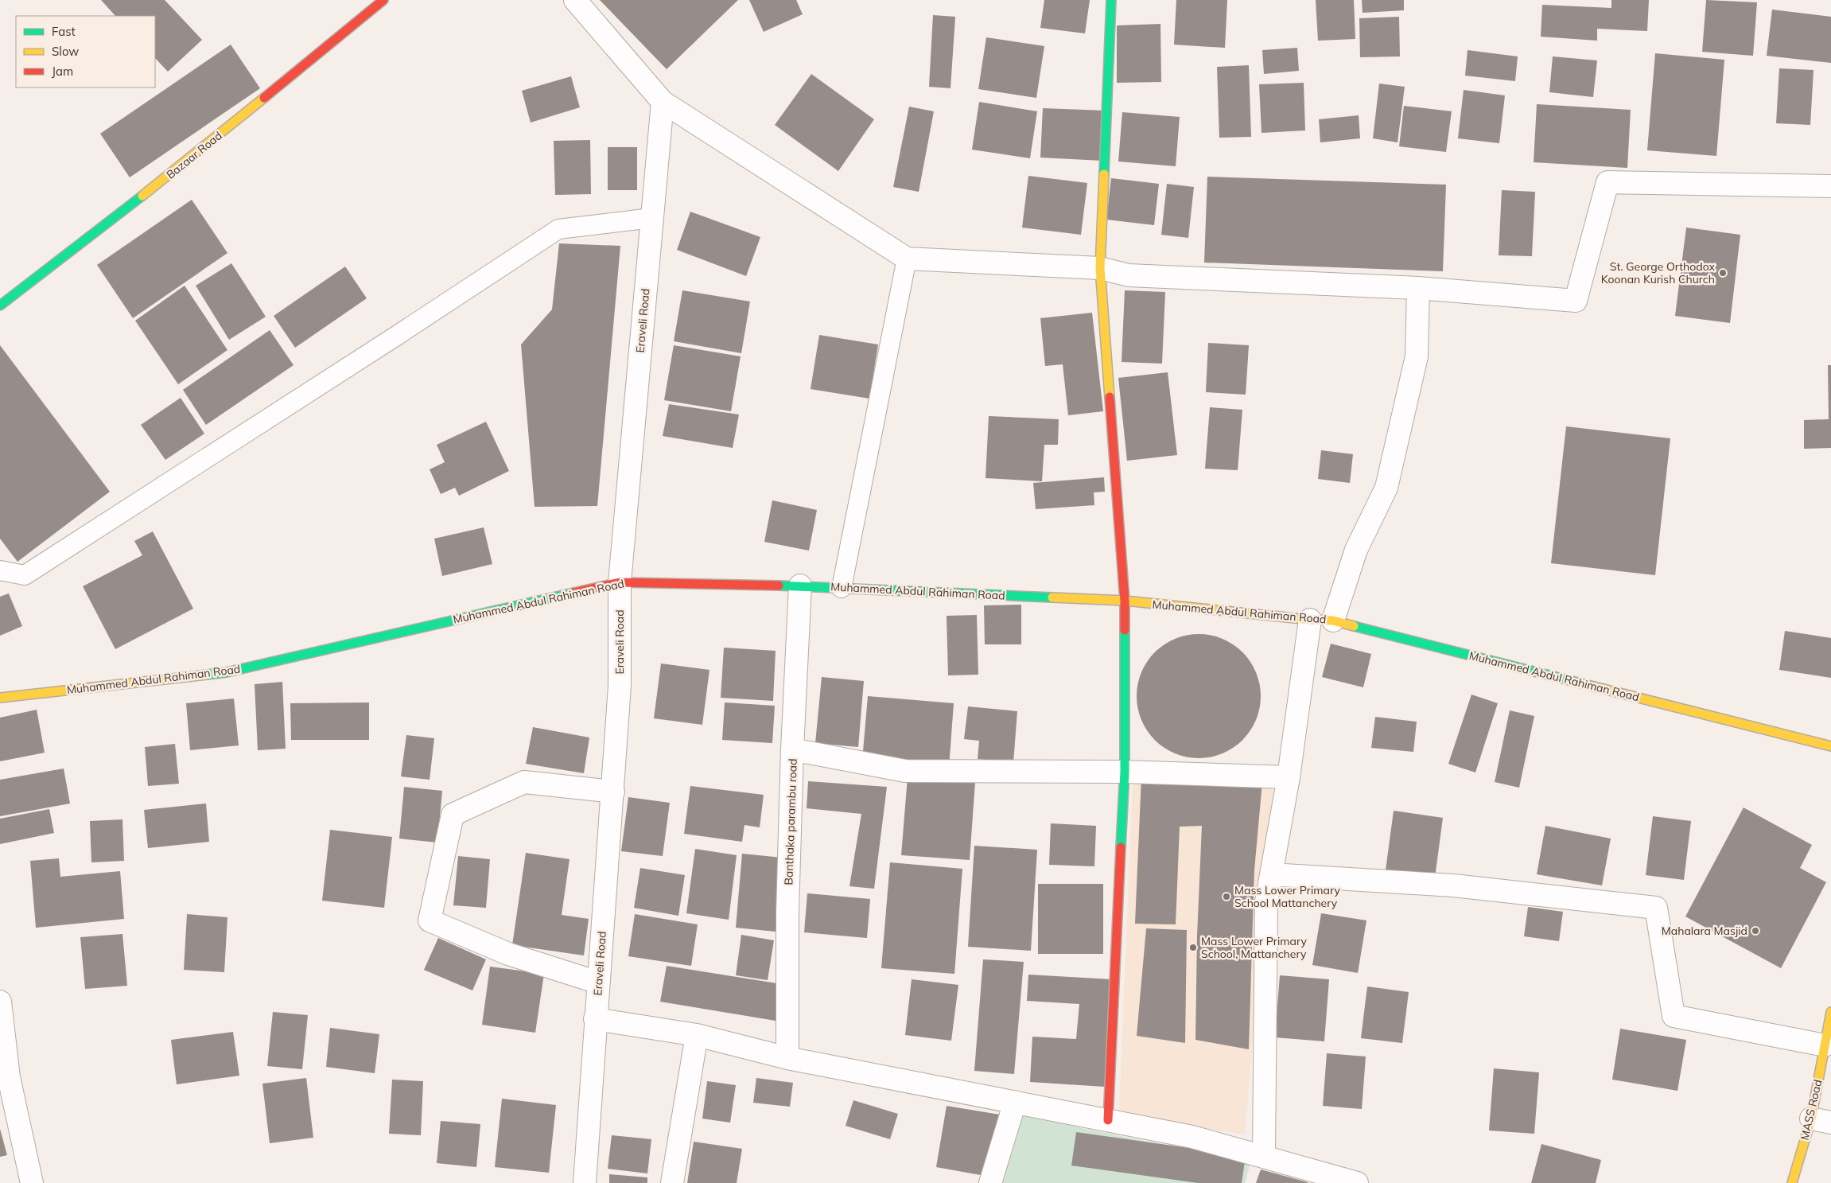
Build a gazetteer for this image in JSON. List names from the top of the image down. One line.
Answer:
{"streets":{"street":["Bazaar Road","Eraveli Road","Muhammed Abdul Rahiman Road","Banthaka parambu road","MASS Road"]},"crossings":[["Eraveli Road","Muhammed Abdul Rahiman Road"],["Muhammed Abdul Rahiman Road","Banthaka parambu road"]],"places":["St. George Orthodox Koonan Kurish Church","Mass Lower Primary School Mattanchery","Mahalara Masjid","Mass Lower Primary School, Mattanchery"],"legend":["Fast","Slow","Jam"]}
